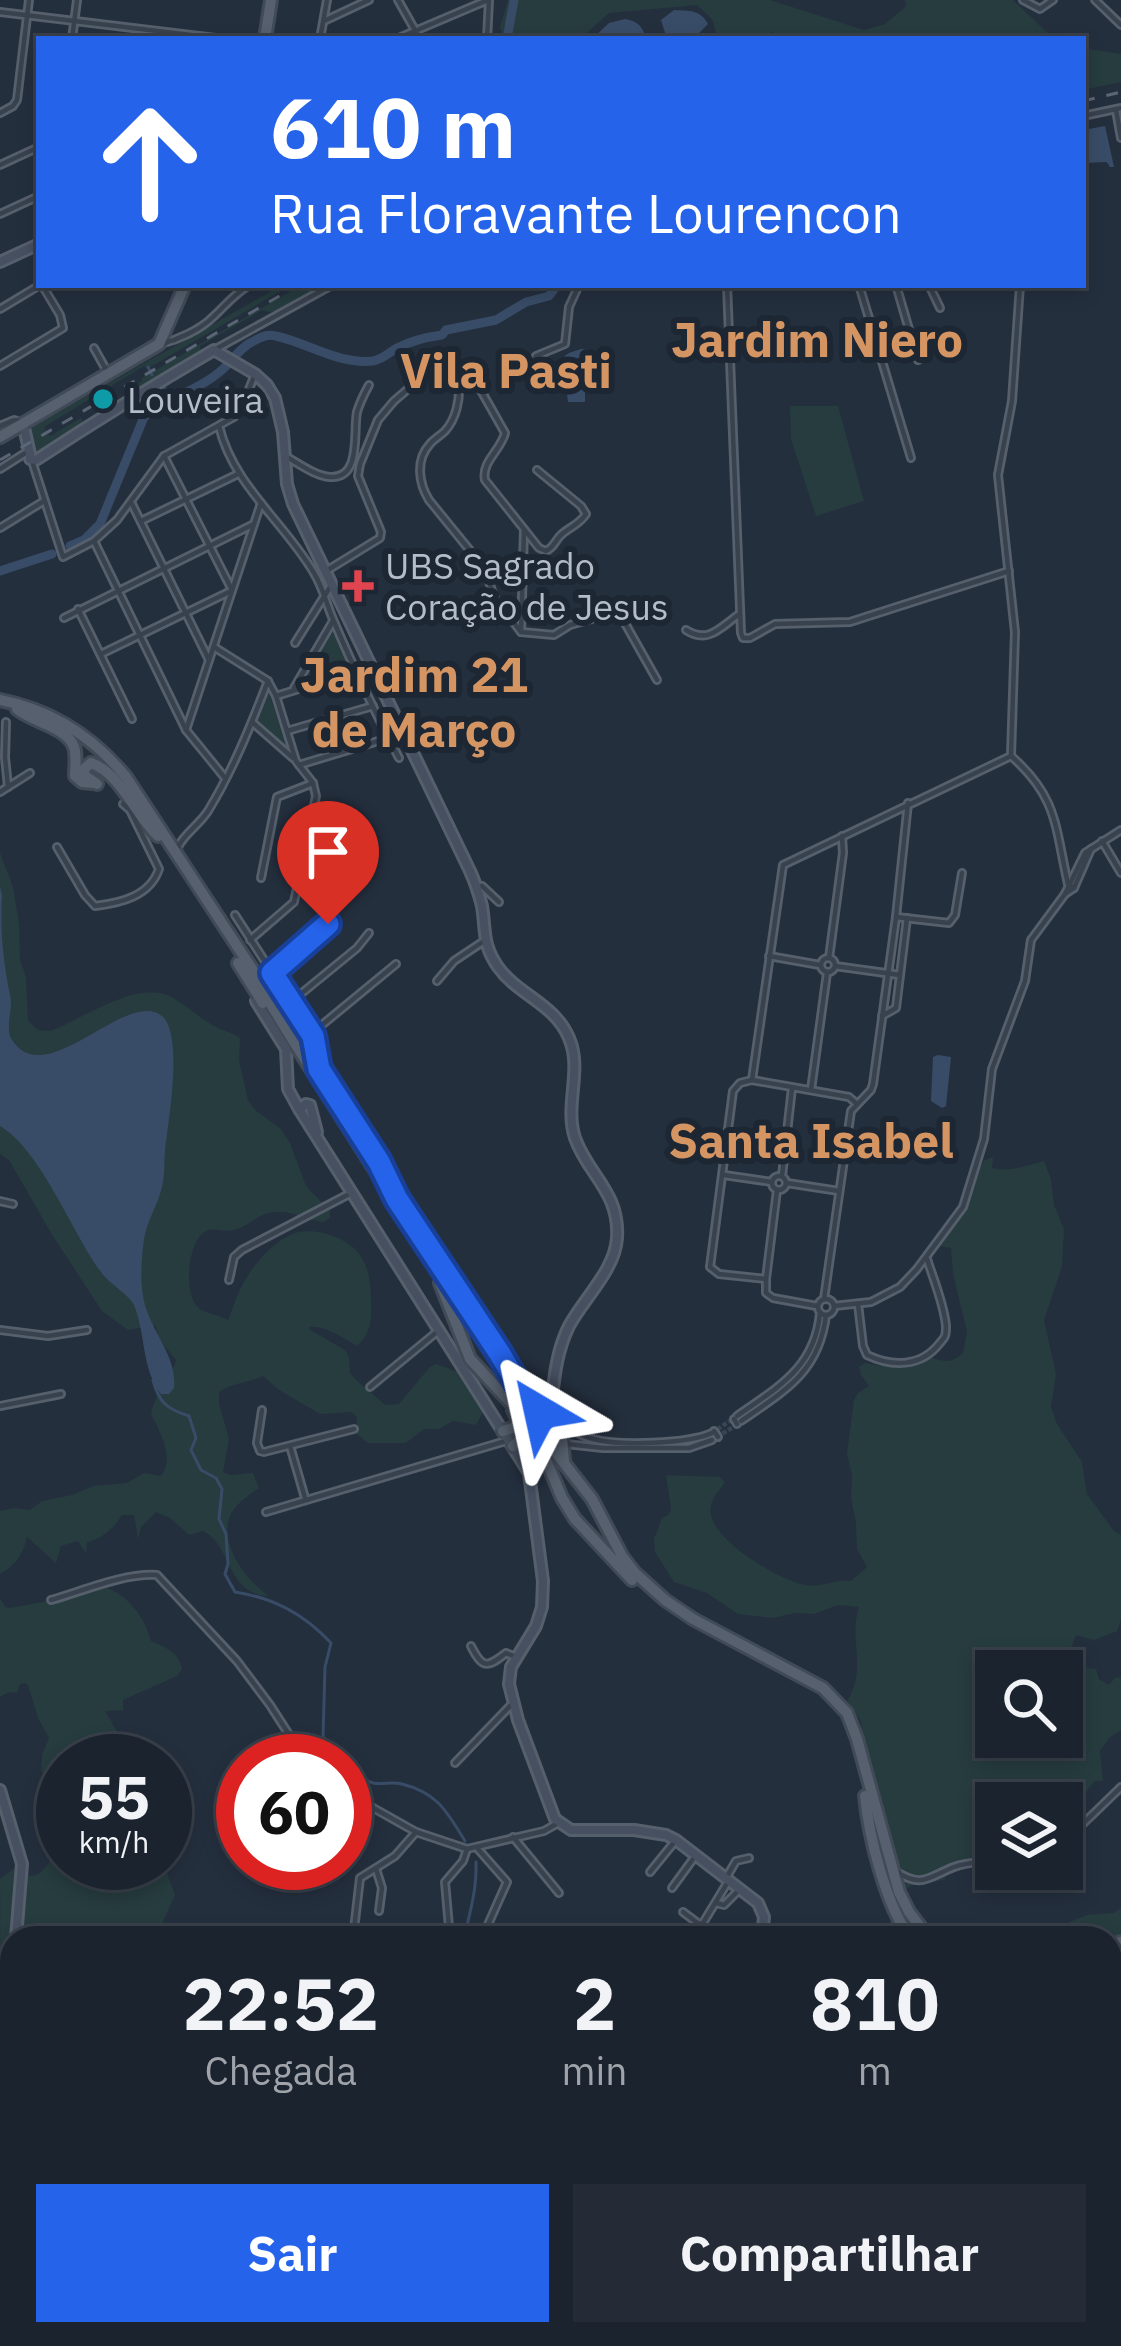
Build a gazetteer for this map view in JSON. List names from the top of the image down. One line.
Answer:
{"districts":["Jardim Niero","Vila Pasti","Jardim 21 de Março","Santa Isabel"],"places":{"other":["Louveira"],"health":["UBS Sagrado Coração de Jesus"]},"page":{"turn":["610 m","Rua Floravante Lourencon"],"speed":"55 km/h","limit":"60","eta":["22:52","Chegada","2","min","810","m"],"buttons":["Sair","Compartilhar"]}}
